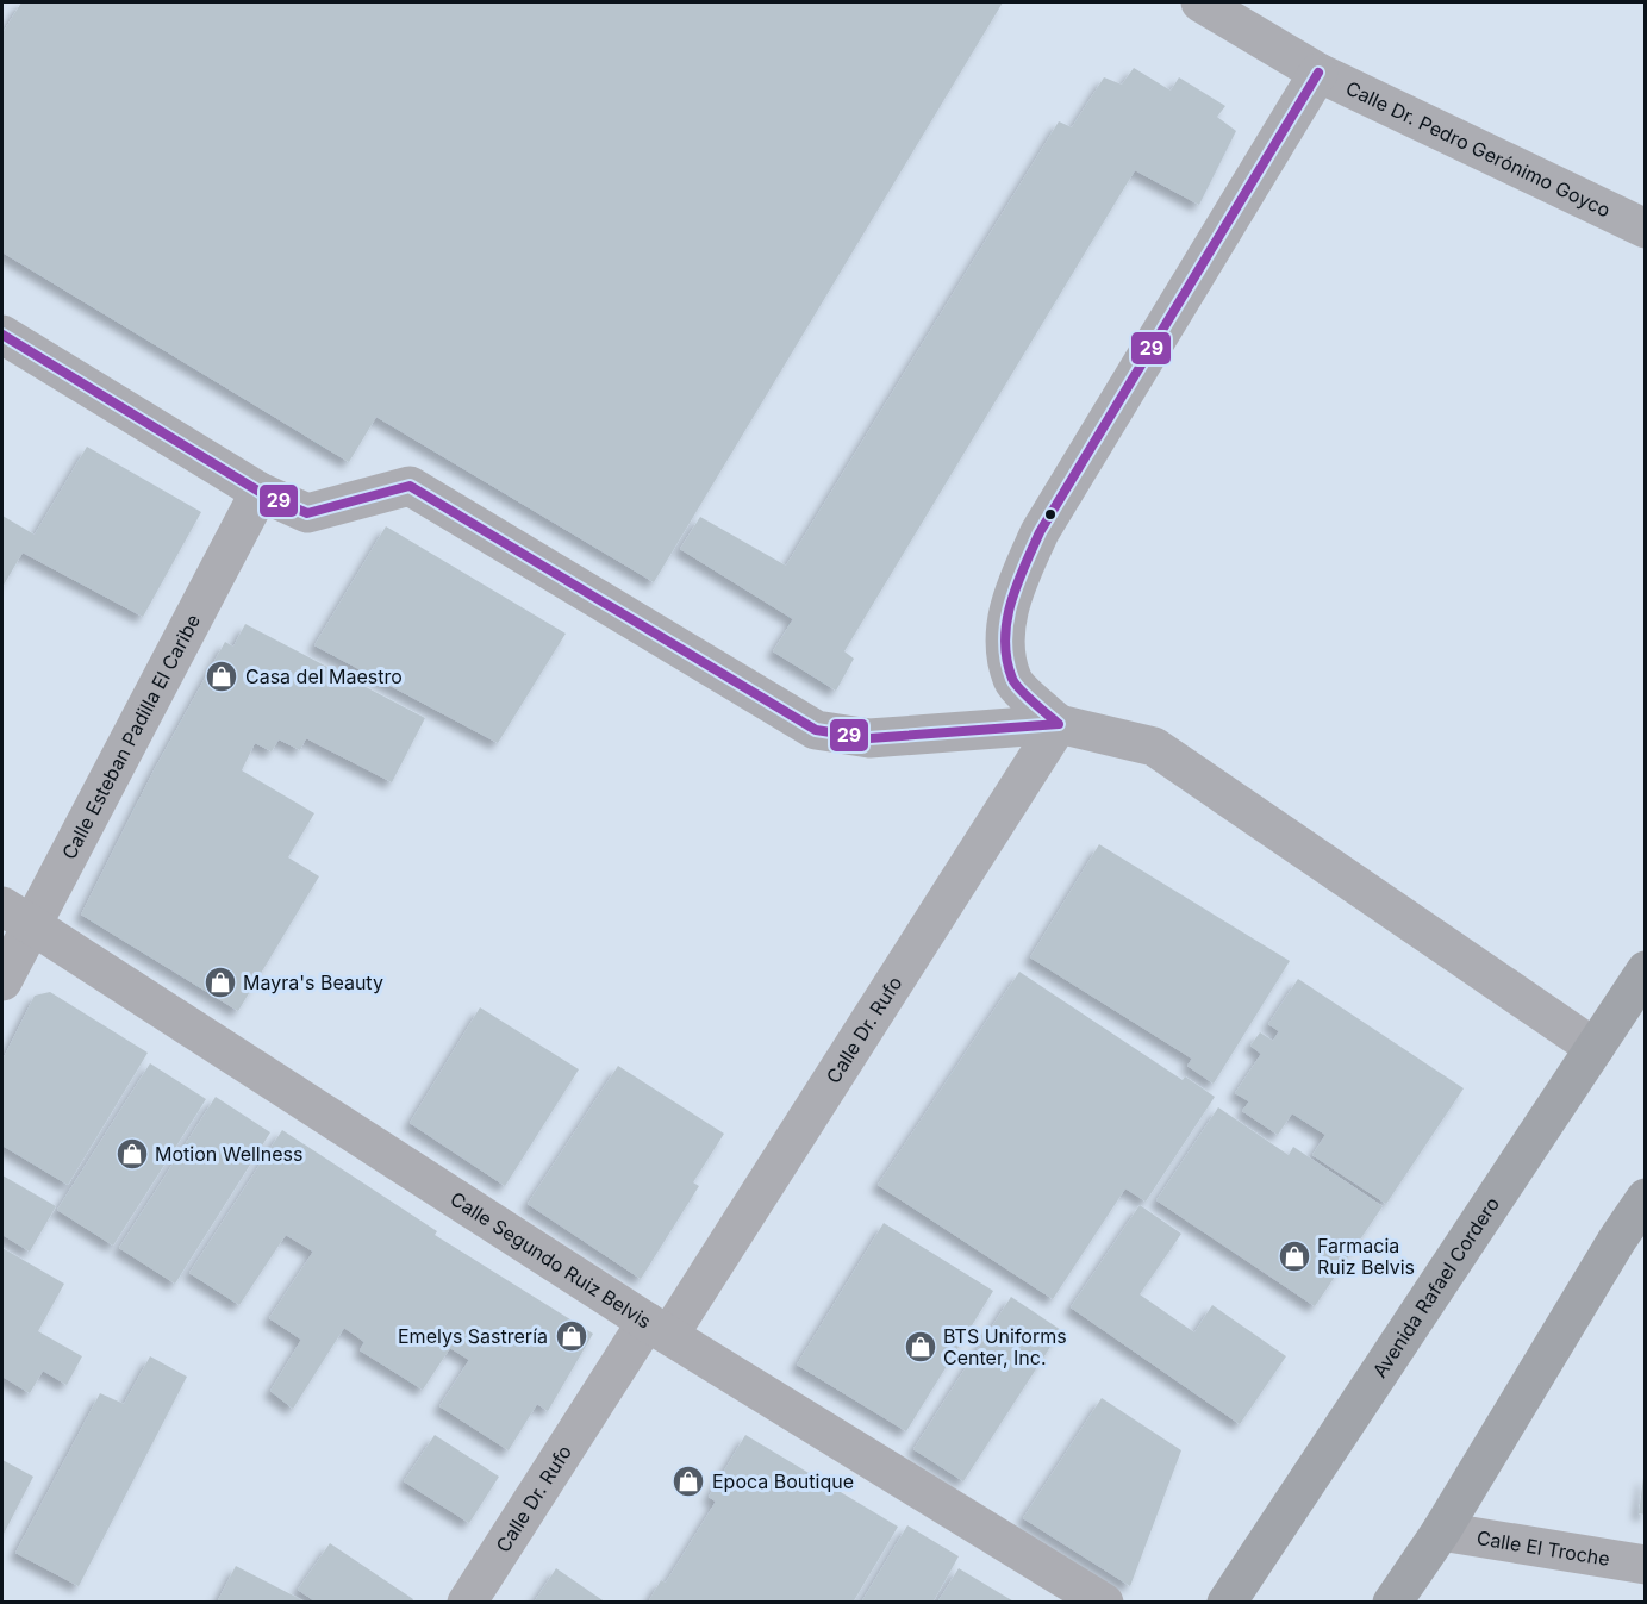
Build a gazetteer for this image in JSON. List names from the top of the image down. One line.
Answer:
{"streets":{"main road":["Avenida Rafael Cordero"],"street":["Calle Dr. Pedro Gerónimo Goyco","Calle Esteban Padilla El Caribe","Calle Dr. Rufo","Calle Segundo Ruiz Belvis","Calle El Troche"]},"crossings":[["Calle Esteban Padilla El Caribe","Calle Segundo Ruiz Belvis"],["Calle Dr. Rufo","Calle Segundo Ruiz Belvis"]],"places":{"shop":["Casa del Maestro","Mayra's Beauty","Motion Wellness","Farmacia Ruiz Belvis","Emelys Sastrería","BTS Uniforms Center, Inc.","Epoca Boutique"]},"lines":["transit line 29"]}
